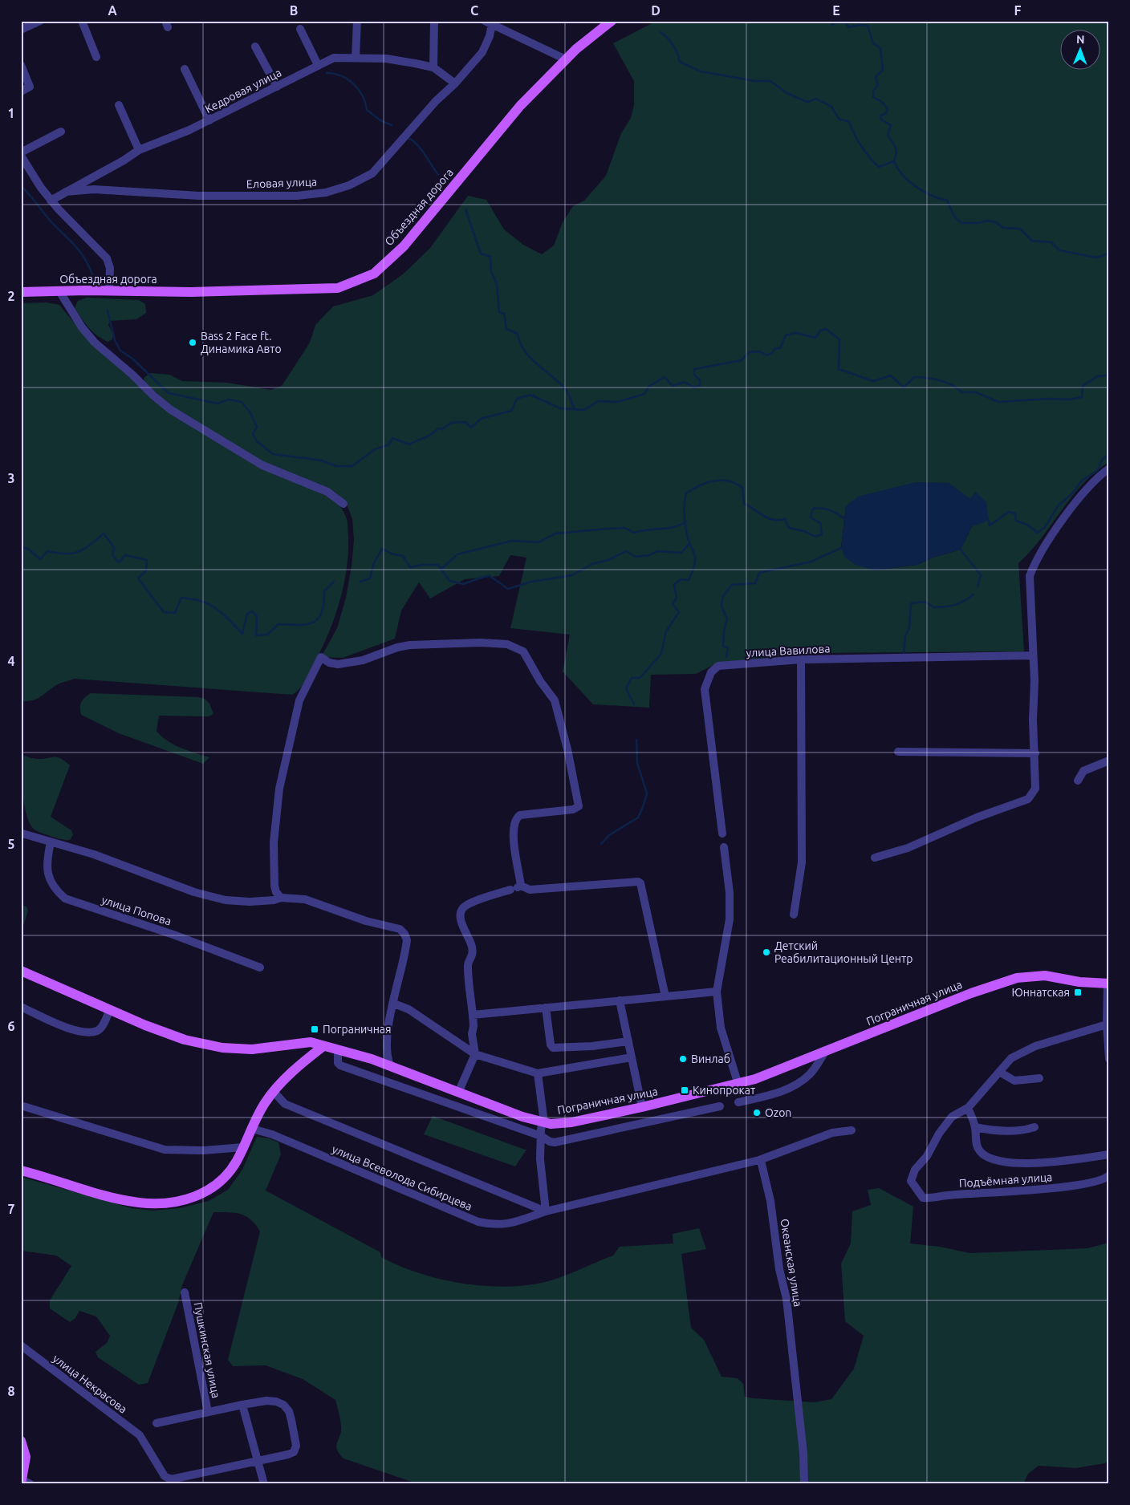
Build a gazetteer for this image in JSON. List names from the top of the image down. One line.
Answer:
{"streets":{"main road":["Объездная дорога","Пограничная улица"],"street":["Кедровая улица","Еловая улица","улица Вавилова","улица Попова","улица Всеволода Сибирцева","Подъёмная улица","Океанская улица","Пушкинская улица","улица Некрасова"]},"crossings":[["Кедровая улица","Еловая улица"],["улица Всеволода Сибирцева","Океанская улица"],["Пушкинская улица","улица Некрасова"]],"places":{"other":["Bass 2 Face ft. Динамика Авто","Детский Реабилитационный Центр","Винлаб","Ozon"],"transit":["Юннатская","Пограничная","Кинопрокат"]},"north":"top","grid":{"columns":["A","B","C","D","E","F"],"rows":["1","2","3","4","5","6","7","8"]}}
